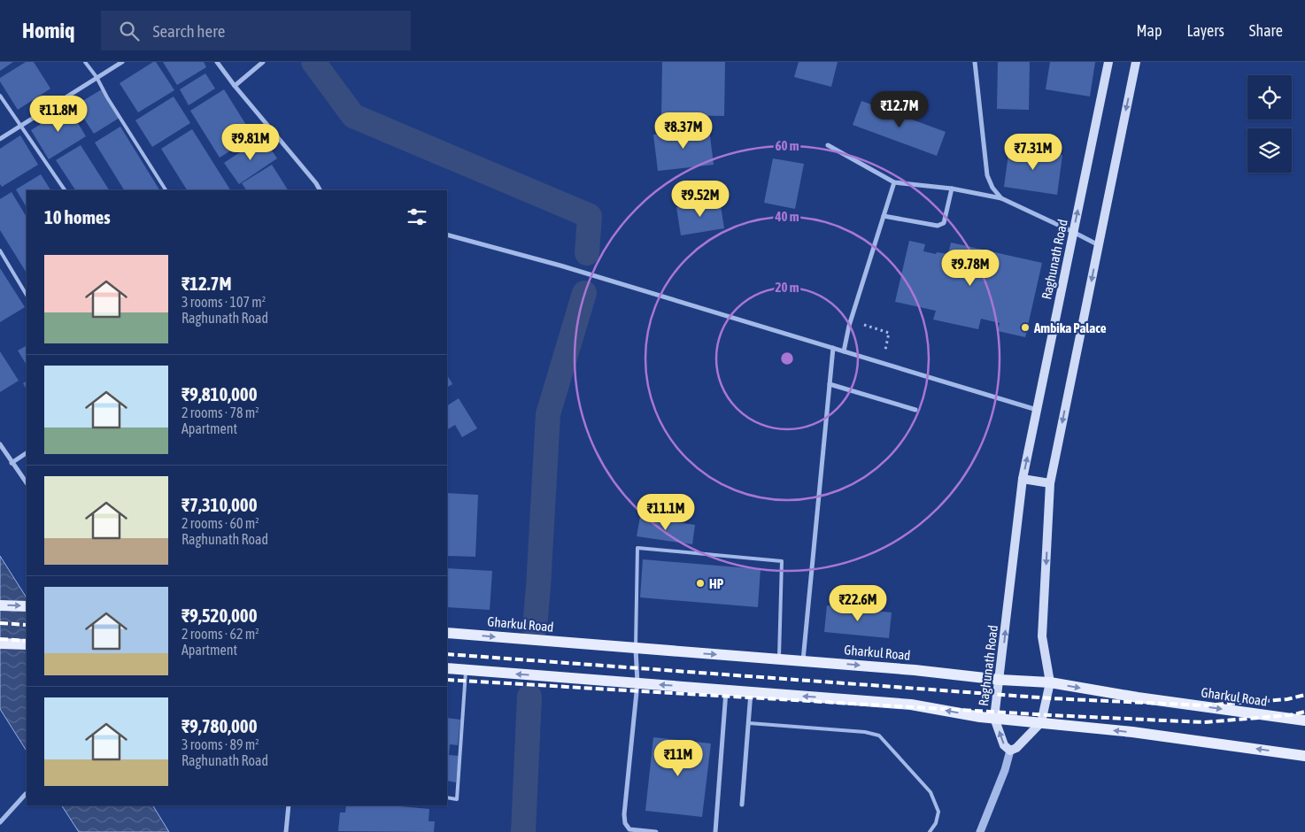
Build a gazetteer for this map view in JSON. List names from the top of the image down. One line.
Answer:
{"streets":{"main road":["Raghunath Road","Gharkul Road"]},"crossings":[["Raghunath Road","Gharkul Road"]],"places":["Ambika Palace","HP"],"page":{"header":"Homiq","search":"Search here","nav":["Map","Layers","Share"],"price":["₹12.7M","₹11.8M","₹8.37M","₹9.81M","₹7.31M","₹9.52M","₹9.78M","₹11.1M","₹22.6M","₹11M"],"heading":"10 homes","list":[{"name":"₹12.7M","note":"3 rooms · 107 m² · Raghunath Road"},{"name":"₹9,810,000","note":"2 rooms · 78 m² · Apartment"},{"name":"₹7,310,000","note":"2 rooms · 60 m² · Raghunath Road"},{"name":"₹9,520,000","note":"2 rooms · 62 m² · Apartment"},{"name":"₹9,780,000","note":"3 rooms · 89 m² · Raghunath Road"}]},"rings":["60 m","40 m","20 m"]}
